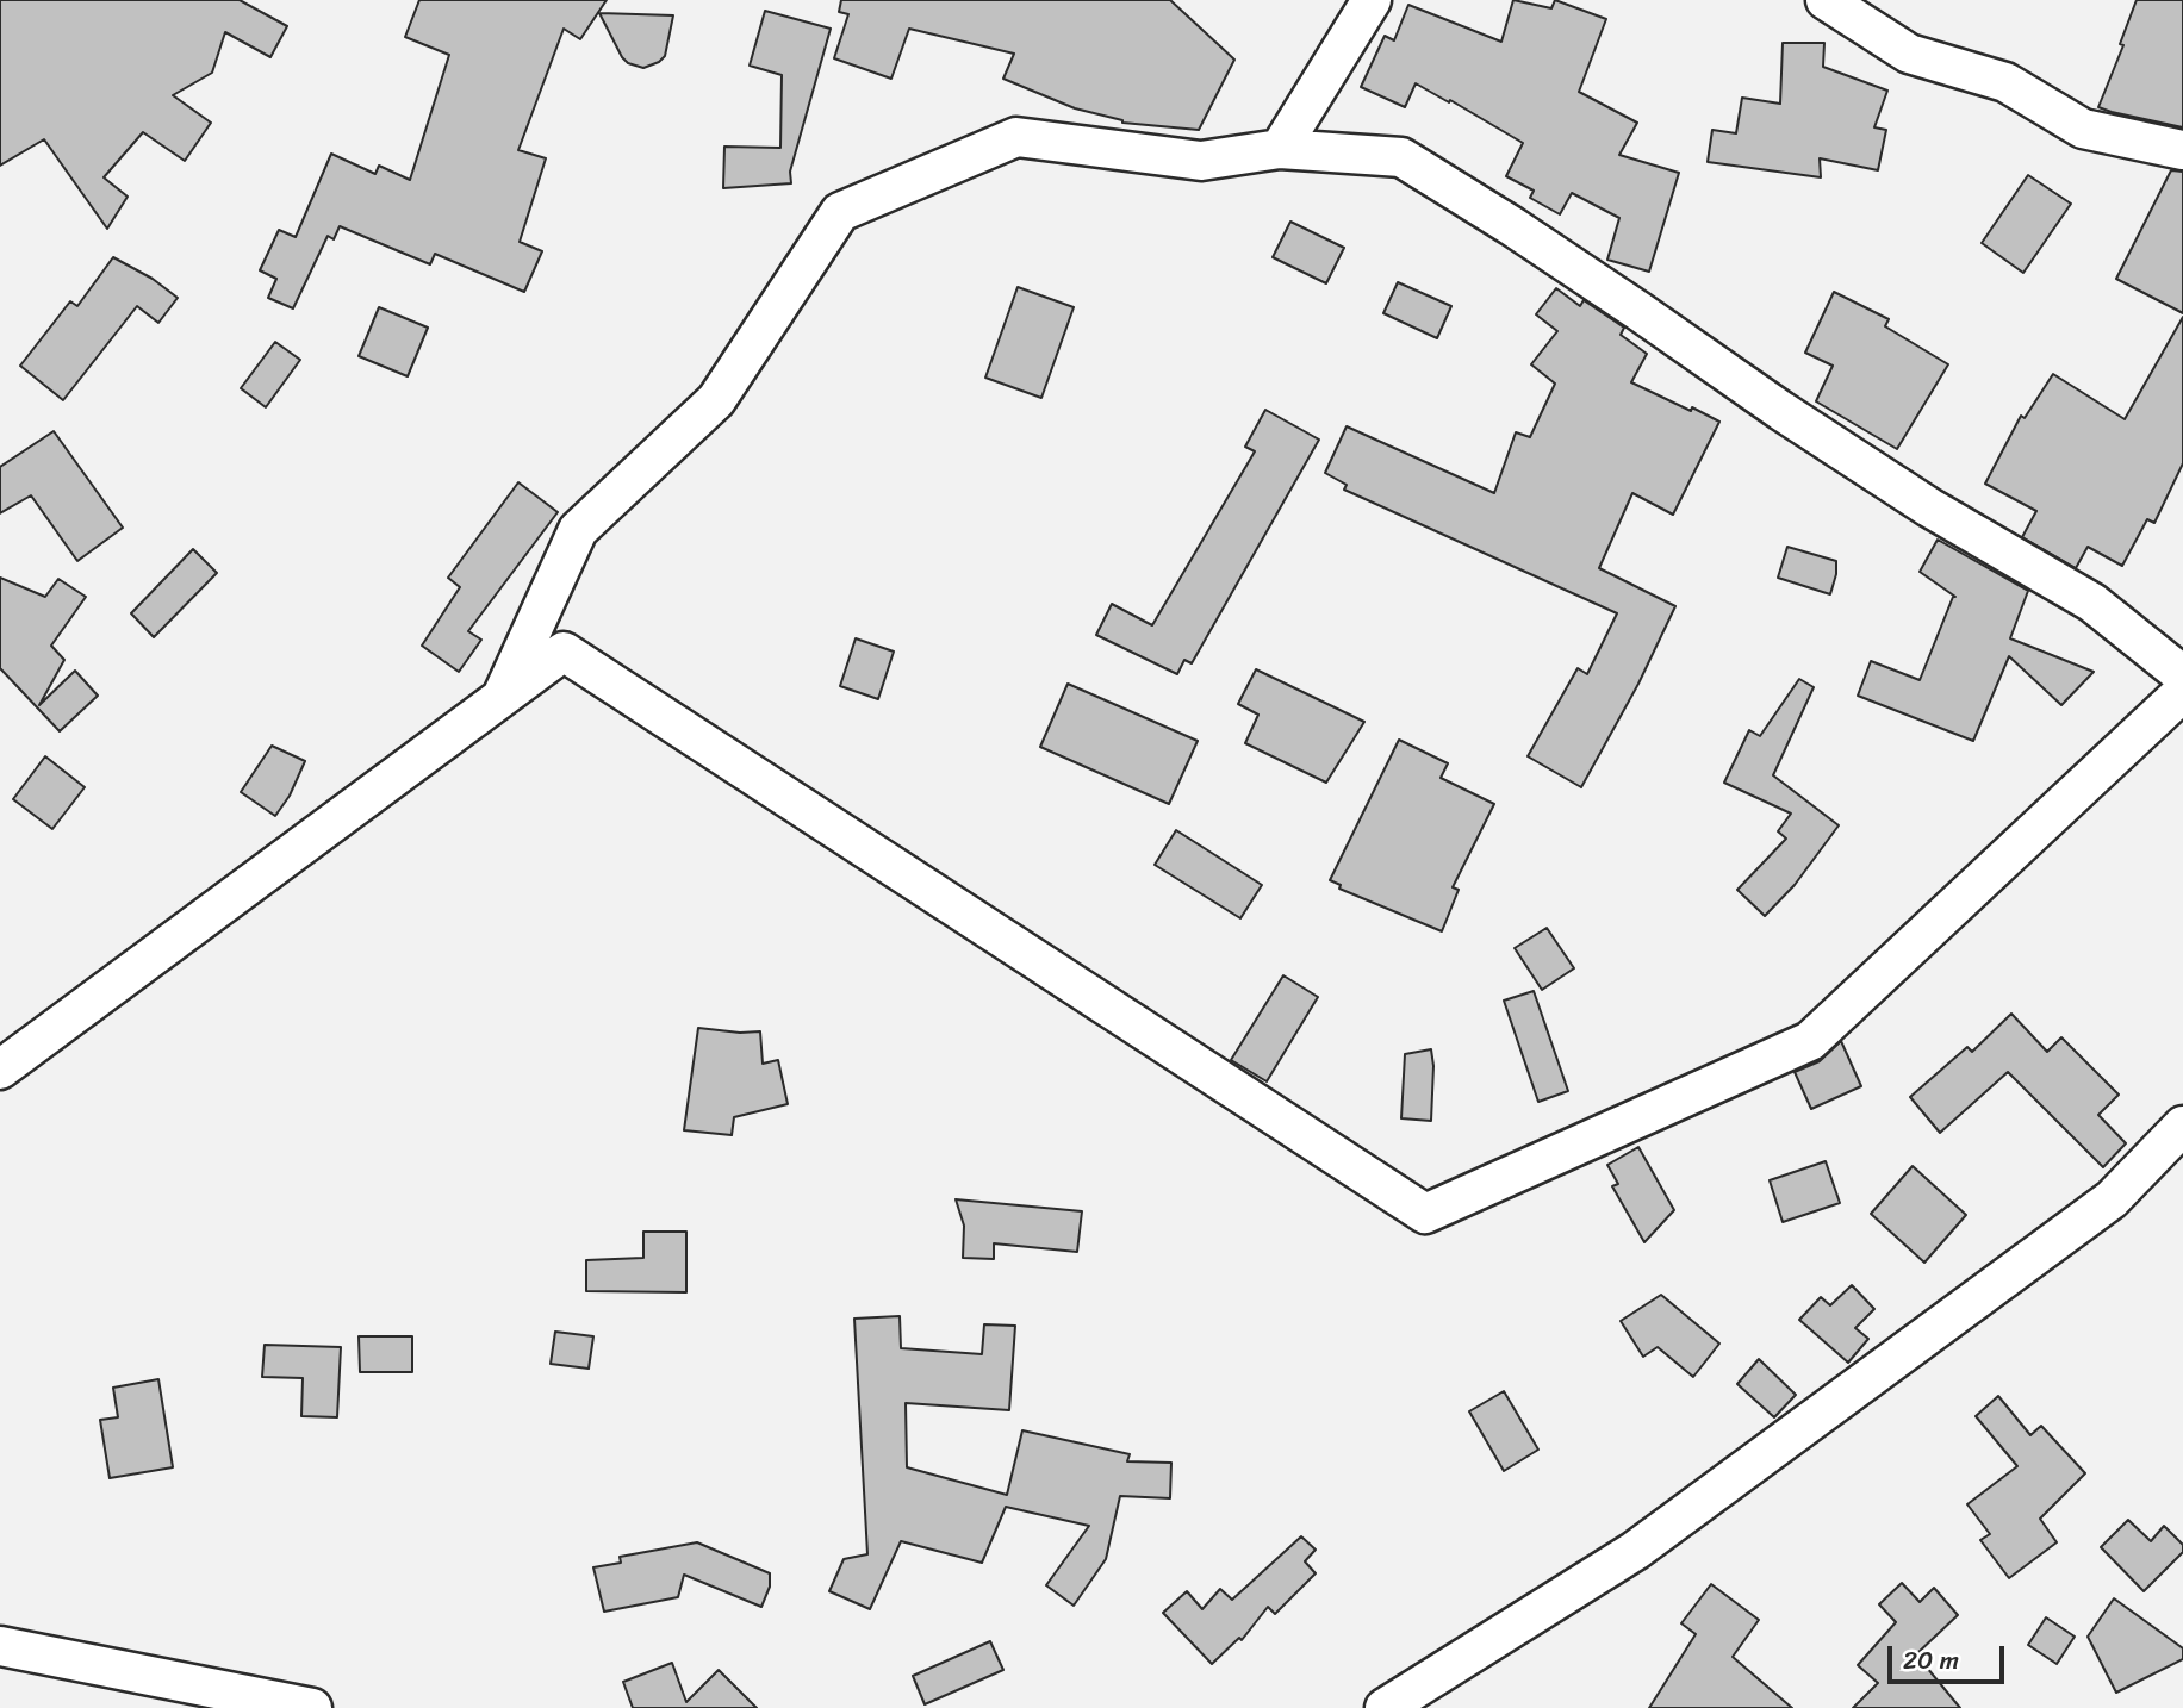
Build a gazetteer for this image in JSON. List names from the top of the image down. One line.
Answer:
{"scale_bar":"20 m"}
